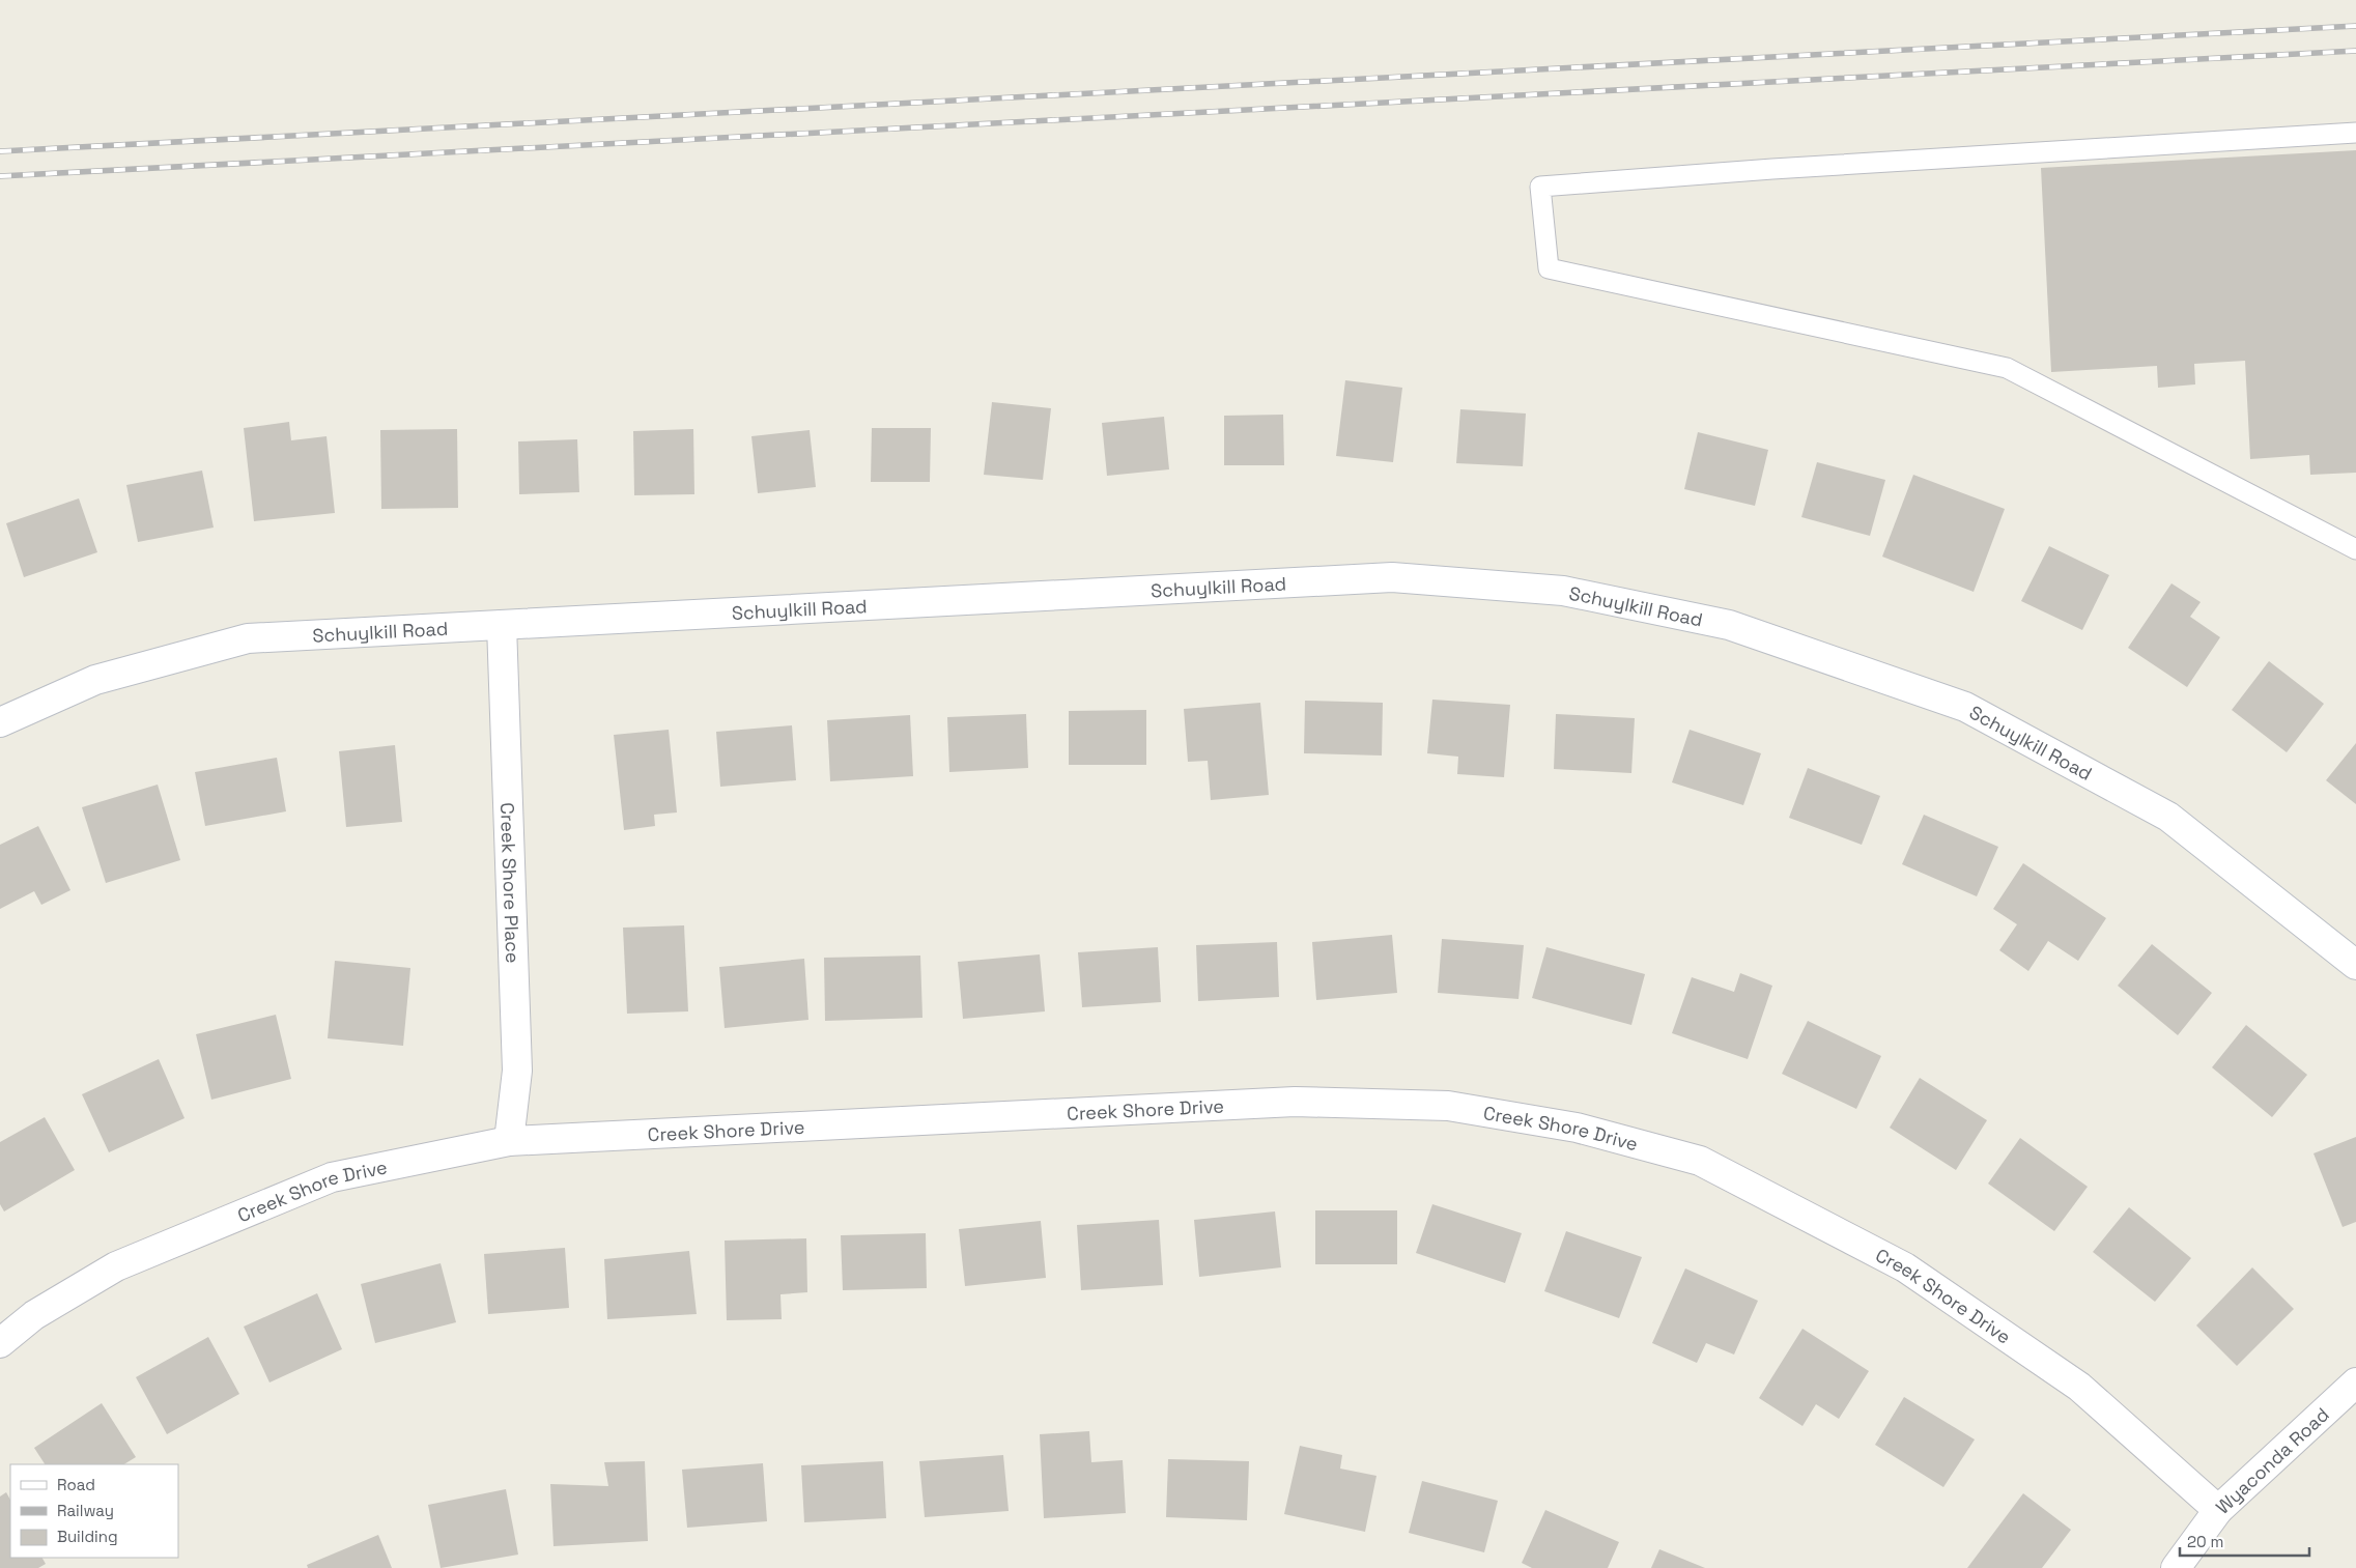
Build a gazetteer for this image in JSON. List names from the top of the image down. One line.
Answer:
{"streets":{"street":["Schuylkill Road","Creek Shore Place","Creek Shore Drive","Wyaconda Road"]},"crossings":[["Schuylkill Road","Creek Shore Place"],["Creek Shore Place","Creek Shore Drive"],["Creek Shore Drive","Wyaconda Road"]],"legend":["Road","Railway","Building"],"scale_bar":"20 m"}
